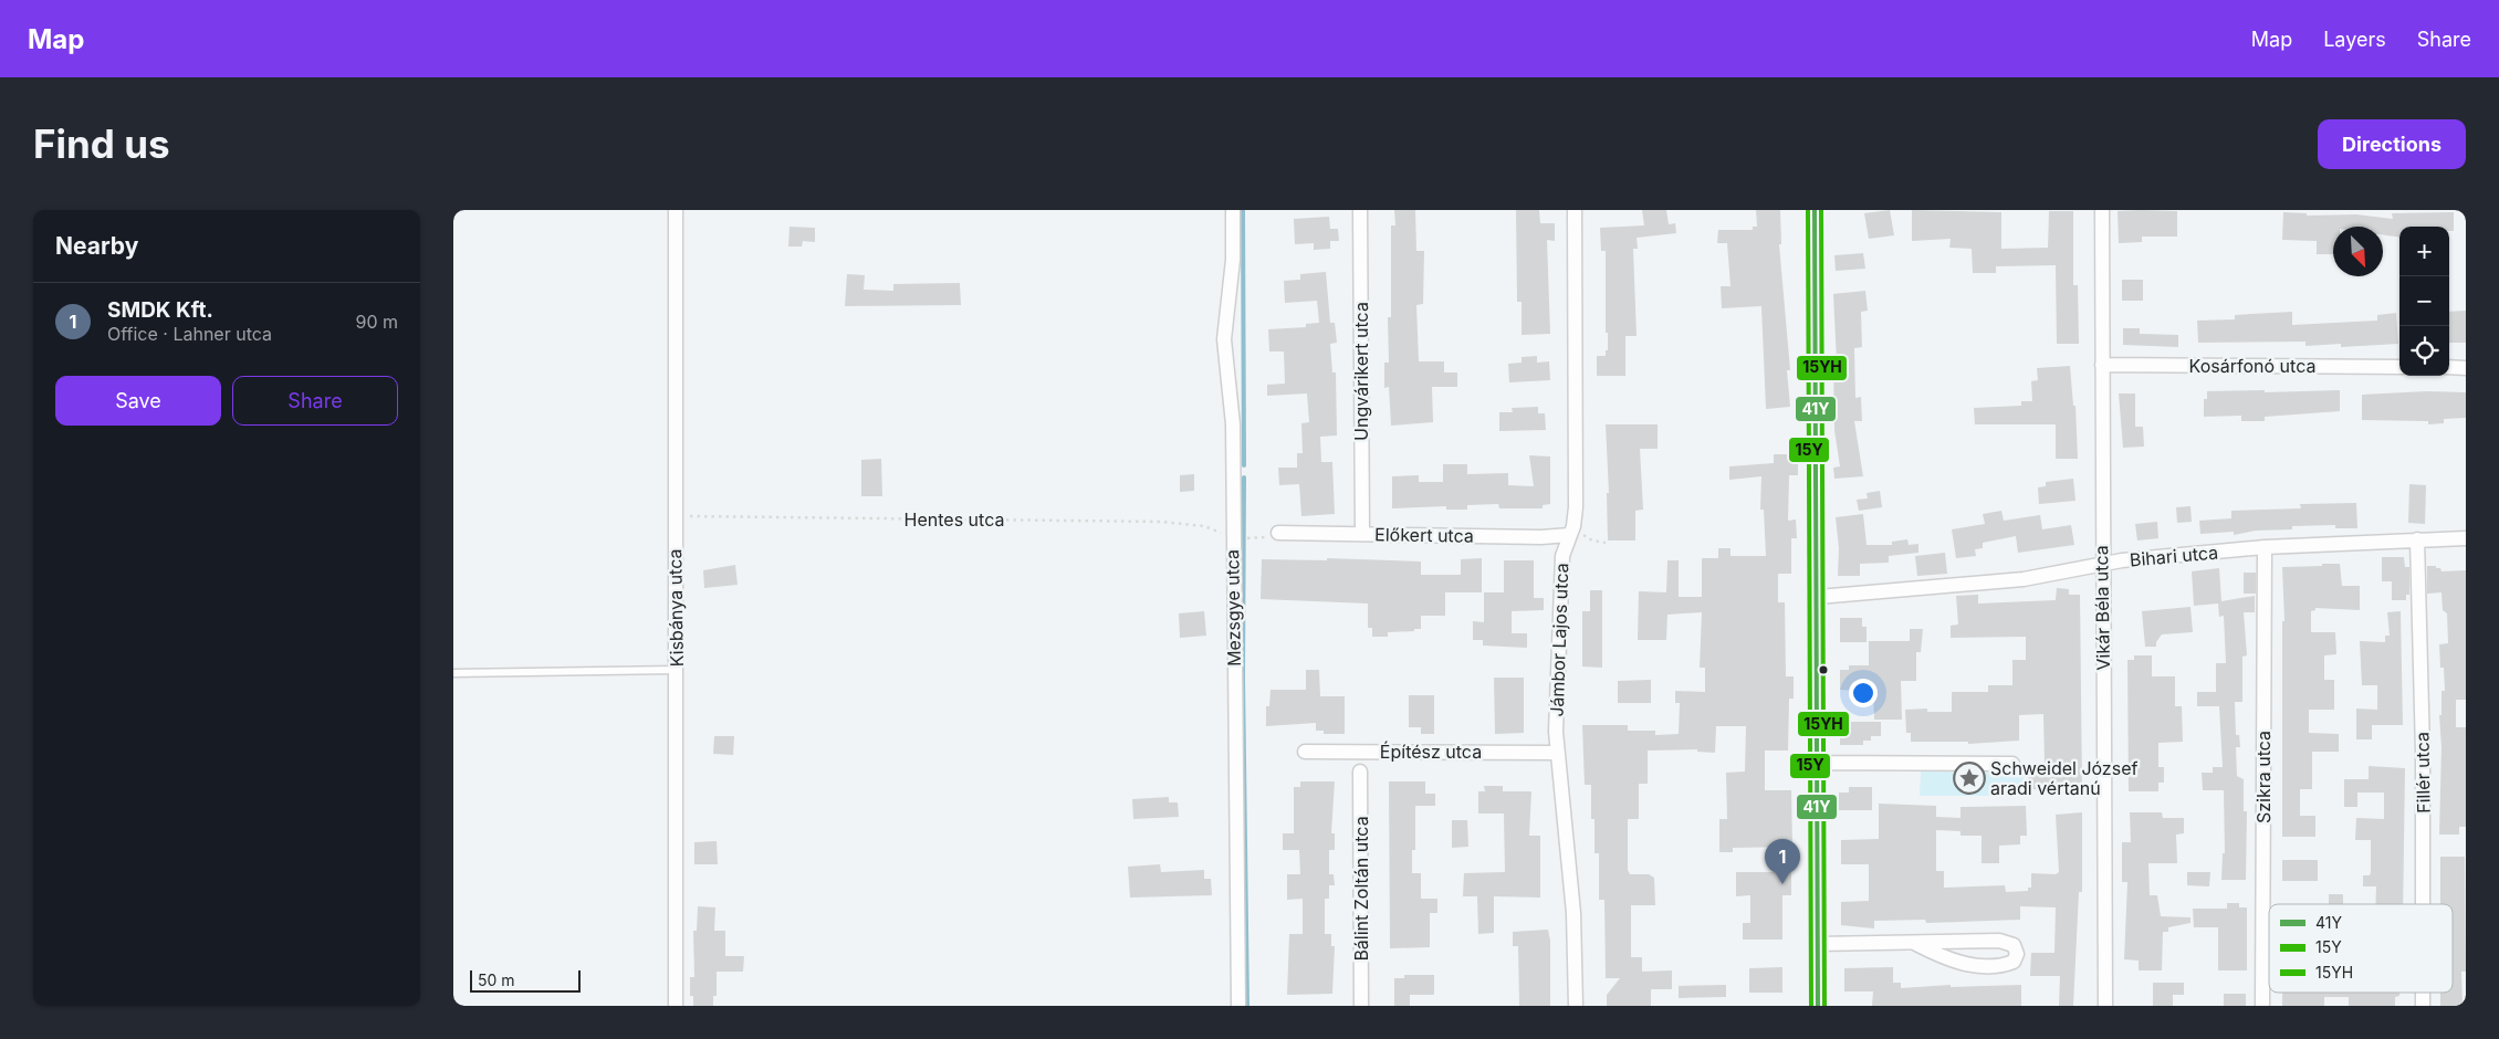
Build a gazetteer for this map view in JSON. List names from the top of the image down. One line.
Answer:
{"streets":{"street":["Kosárfonó utca","Ungvárikert utca","Előkert utca","Bihari utca","Kisbánya utca","Mezsgye utca","Vikár Béla utca","Jámbor Lajos utca","Építész utca","Fillér utca","Szikra utca","Bálint Zoltán utca"],"path":["Hentes utca"]},"crossings":[["Kosárfonó utca","Vikár Béla utca"],["Ungvárikert utca","Előkert utca"],["Hentes utca","Kisbánya utca"],["Hentes utca","Mezsgye utca"],["Előkert utca","Jámbor Lajos utca"],["Bihari utca","Vikár Béla utca"],["Bihari utca","Fillér utca"],["Bihari utca","Szikra utca"],["Jámbor Lajos utca","Építész utca"]],"places":{"place":["Schweidel József aradi vértanú"]},"lines":["transit line 41Y","transit line 15Y","transit line 15YH"],"legend":["41Y","15Y","15YH"],"scale_bar":"50 m","north":"bottom right","page":{"header":"Map","nav":["Map","Layers","Share"],"buttons":["Directions",["Save","Share"]],"title":"Find us","heading":"Nearby","map_buttons":["+","−"],"list":[{"mark":"1","name":"SMDK Kft.","note":"Office · Lahner utca","value":"90 m"}],"pins":"1","scale":"50 m"}}
